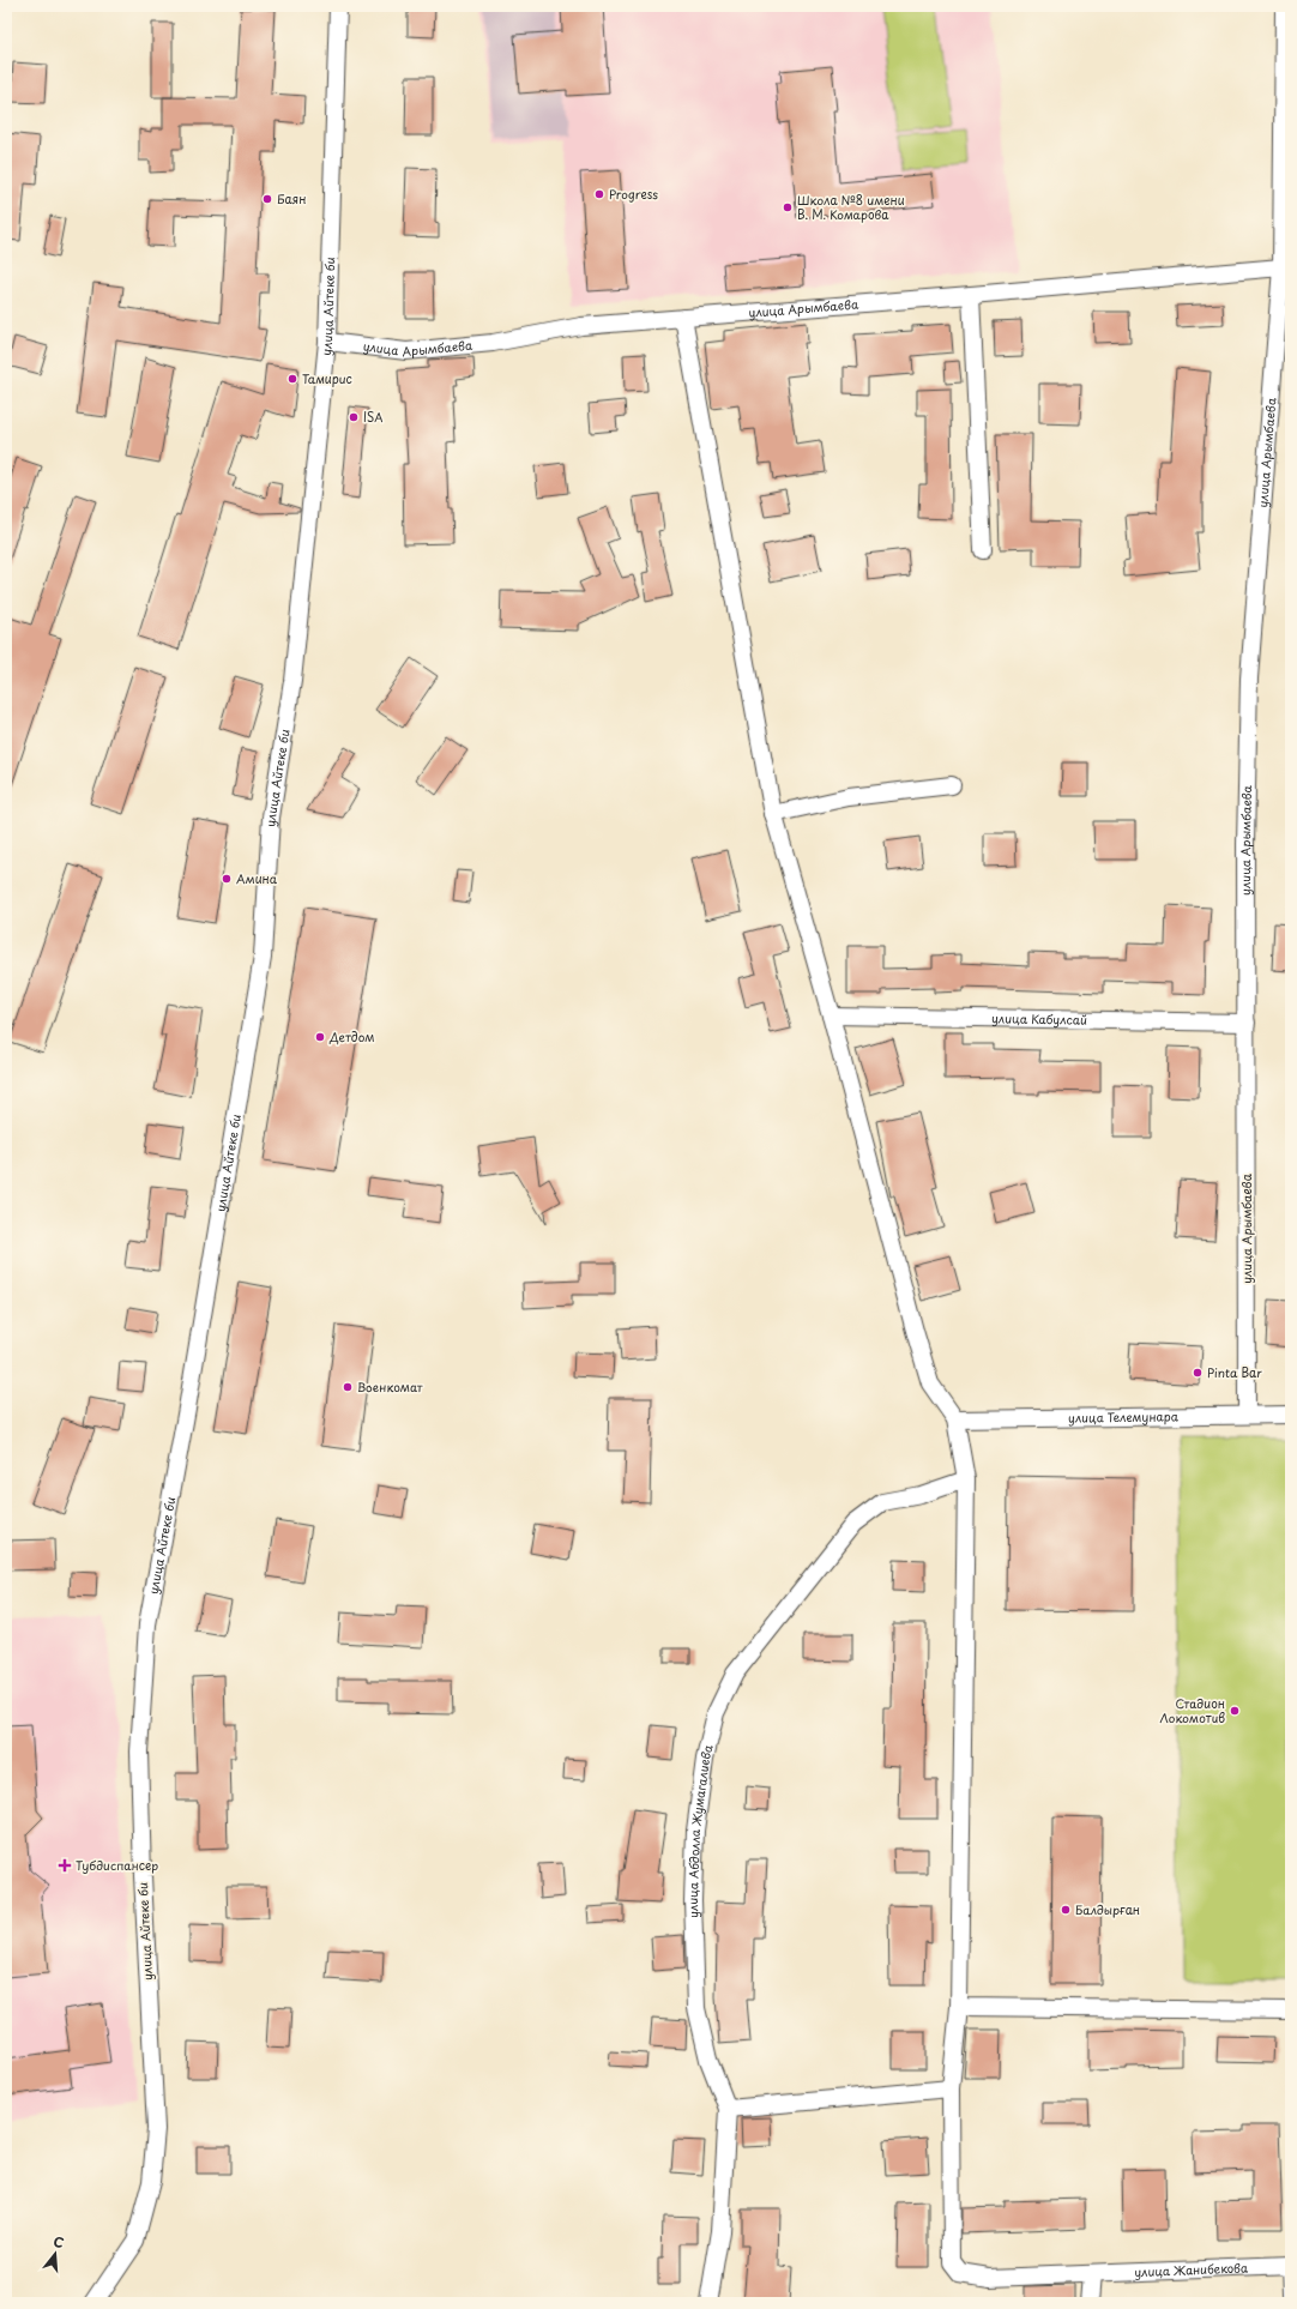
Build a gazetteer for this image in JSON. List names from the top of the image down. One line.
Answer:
{"streets":{"street":["улица Айтеке би","улица Арымбаева","улица Кабулсай","улица Телемунара","улица Абдолла Жумагалиева","улица Жанибекова"]},"crossings":[["улица Айтеке би","улица Арымбаева"],["улица Арымбаева","улица Кабулсай"],["улица Арымбаева","улица Телемунара"]],"places":{"other":["Progress","Баян","Школа №8 имени В. М. Комарова","Тамирис","ISA","Амина","Детдом","Pinta Bar","Военкомат","Стадион Локомотив","Балдырған"],"health":["Тубдиспансер"]},"north":"top"}
